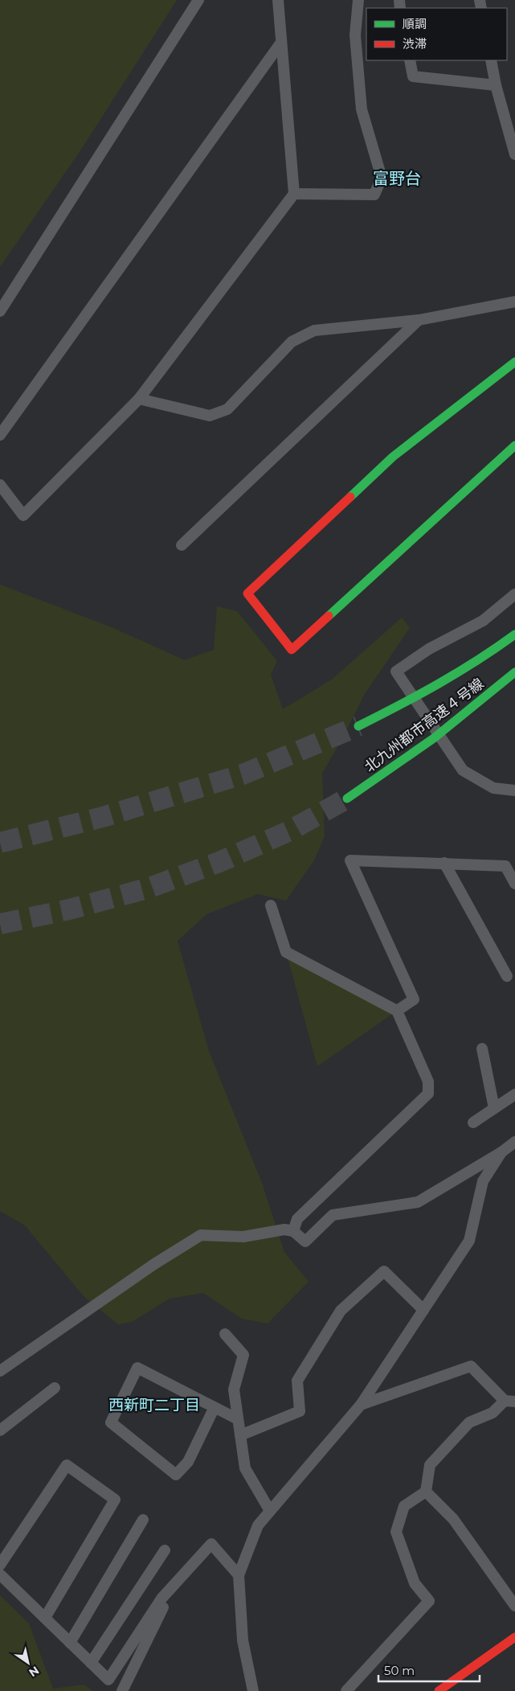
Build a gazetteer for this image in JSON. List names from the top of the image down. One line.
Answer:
{"streets":{"main road":["北九州都市高速４号線"]},"districts":["富野台","西新町二丁目"],"legend":["順調","渋滞"],"scale_bar":"50 m","north":"bottom right"}
